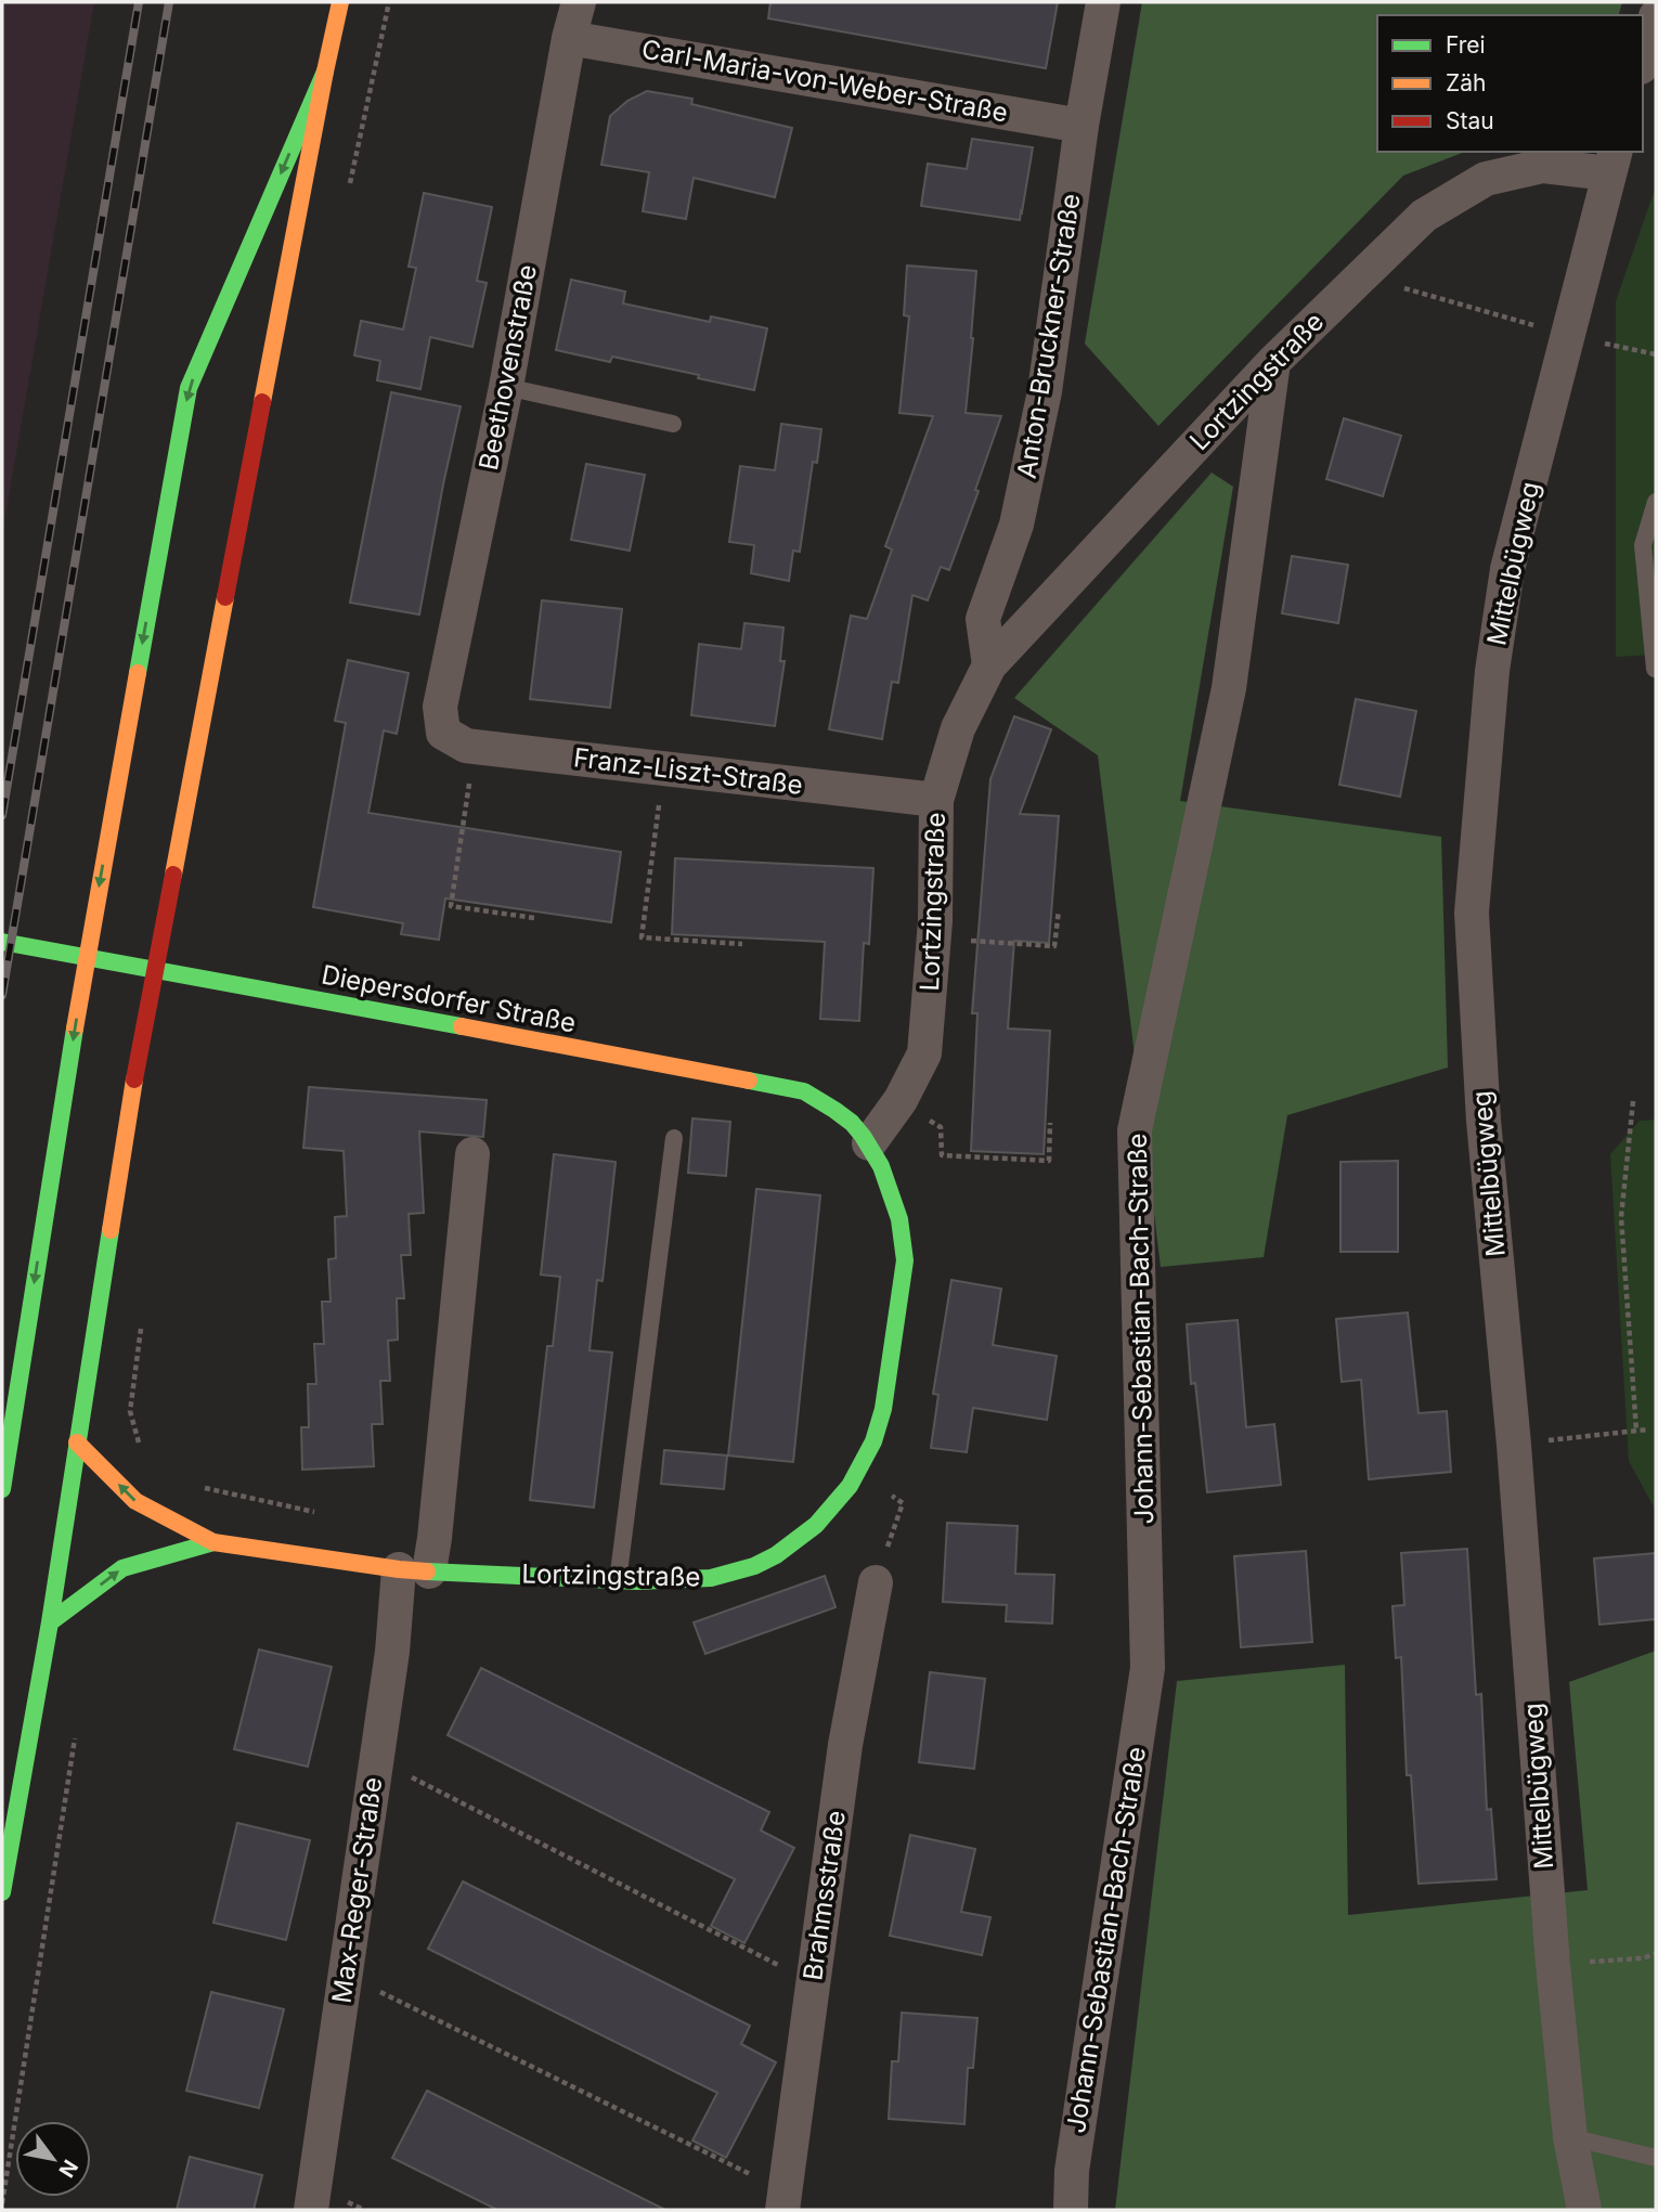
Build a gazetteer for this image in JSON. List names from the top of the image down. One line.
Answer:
{"streets":{"main road":["Lortzingstraße","Diepersdorfer Straße"],"street":["Carl-Maria-von-Weber-Straße","Anton-Bruckner-Straße","Beethovenstraße","Mittelbügweg","Franz-Liszt-Straße","Johann-Sebastian-Bach-Straße","Max-Reger-Straße","Brahmsstraße"]},"crossings":[["Carl-Maria-von-Weber-Straße","Anton-Bruckner-Straße"],["Carl-Maria-von-Weber-Straße","Beethovenstraße"],["Anton-Bruckner-Straße","Lortzingstraße"],["Beethovenstraße","Franz-Liszt-Straße"],["Lortzingstraße","Mittelbügweg"],["Lortzingstraße","Franz-Liszt-Straße"],["Lortzingstraße","Diepersdorfer Straße"],["Lortzingstraße","Johann-Sebastian-Bach-Straße"],["Lortzingstraße","Max-Reger-Straße"]],"legend":["Frei","Zäh","Stau"],"north":"bottom right"}
